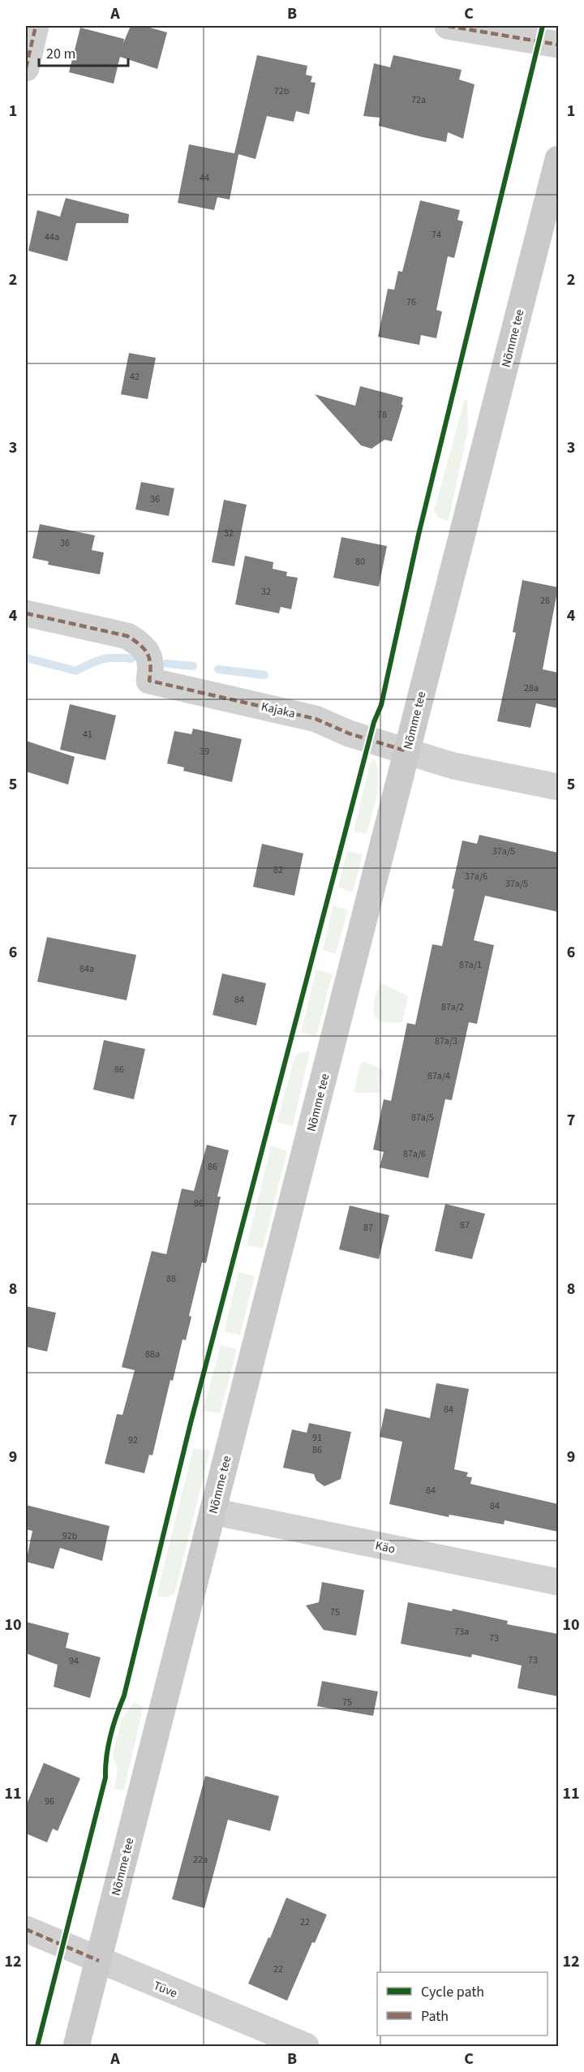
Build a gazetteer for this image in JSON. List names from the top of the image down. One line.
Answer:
{"streets":{"street":["Nõmme tee","Kajaka","Käo","Tüve"]},"crossings":[["Nõmme tee","Kajaka"],["Nõmme tee","Käo"],["Nõmme tee","Tüve"]],"house_numbers":["72b","72a","44","74","44a","76","42","78","36","32","36","80","32","28","28a","41","39","37a/5","82","37a/6","37a/5","87a/1","84a","84","87a/2","87a/3","86","87a/4","87a/5","87a/6","86","86","87","87","88","88a","84","91","92","86","84","84","92b","75","73a","73","73","94","75","96","22a","22","22"],"legend":["Cycle path","Path"],"scale_bar":"20 m","grid":{"columns":["A","B","C"],"rows":["1","2","3","4","5","6","7","8","9","10","11","12"]}}
